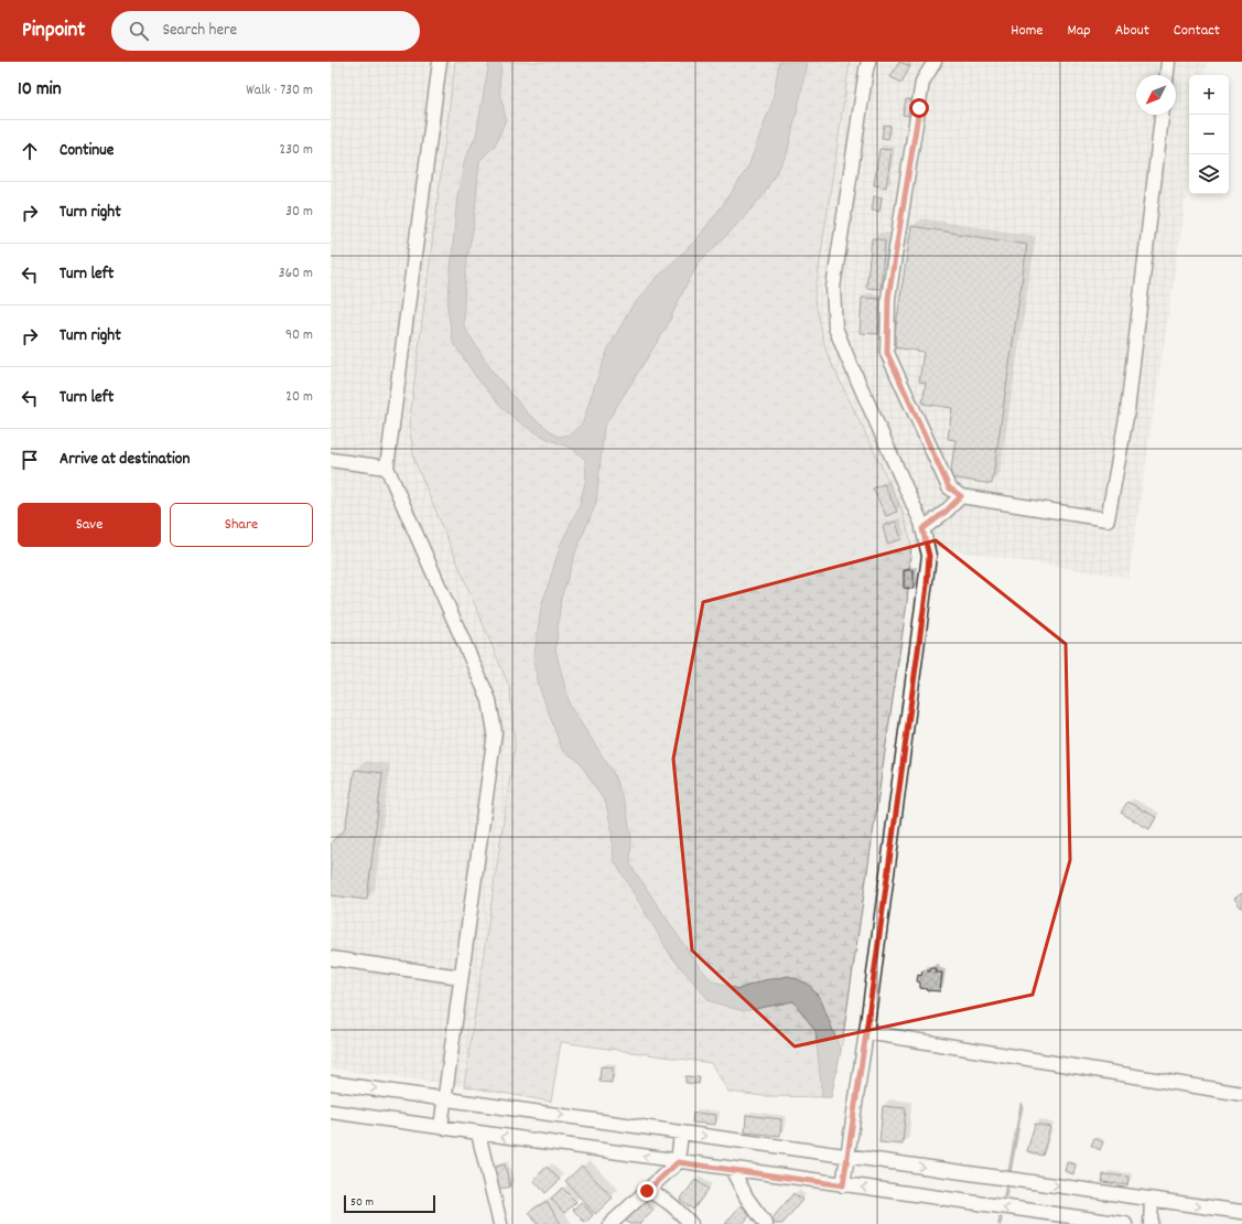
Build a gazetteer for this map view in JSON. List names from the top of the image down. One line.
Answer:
{"scale_bar":"50 m","north":"bottom left","page":{"header":"Pinpoint","search":"Search here","nav":["Home","Map","About","Contact"],"heading":["10 min","Walk · 730 m"],"map_buttons":["+","−"],"list":[["Continue","230 m"],["Turn right","30 m"],["Turn left","360 m"],["Turn right","90 m"],["Turn left","20 m"],"Arrive at destination"],"buttons":["Save","Share"],"scale":"50 m"}}
